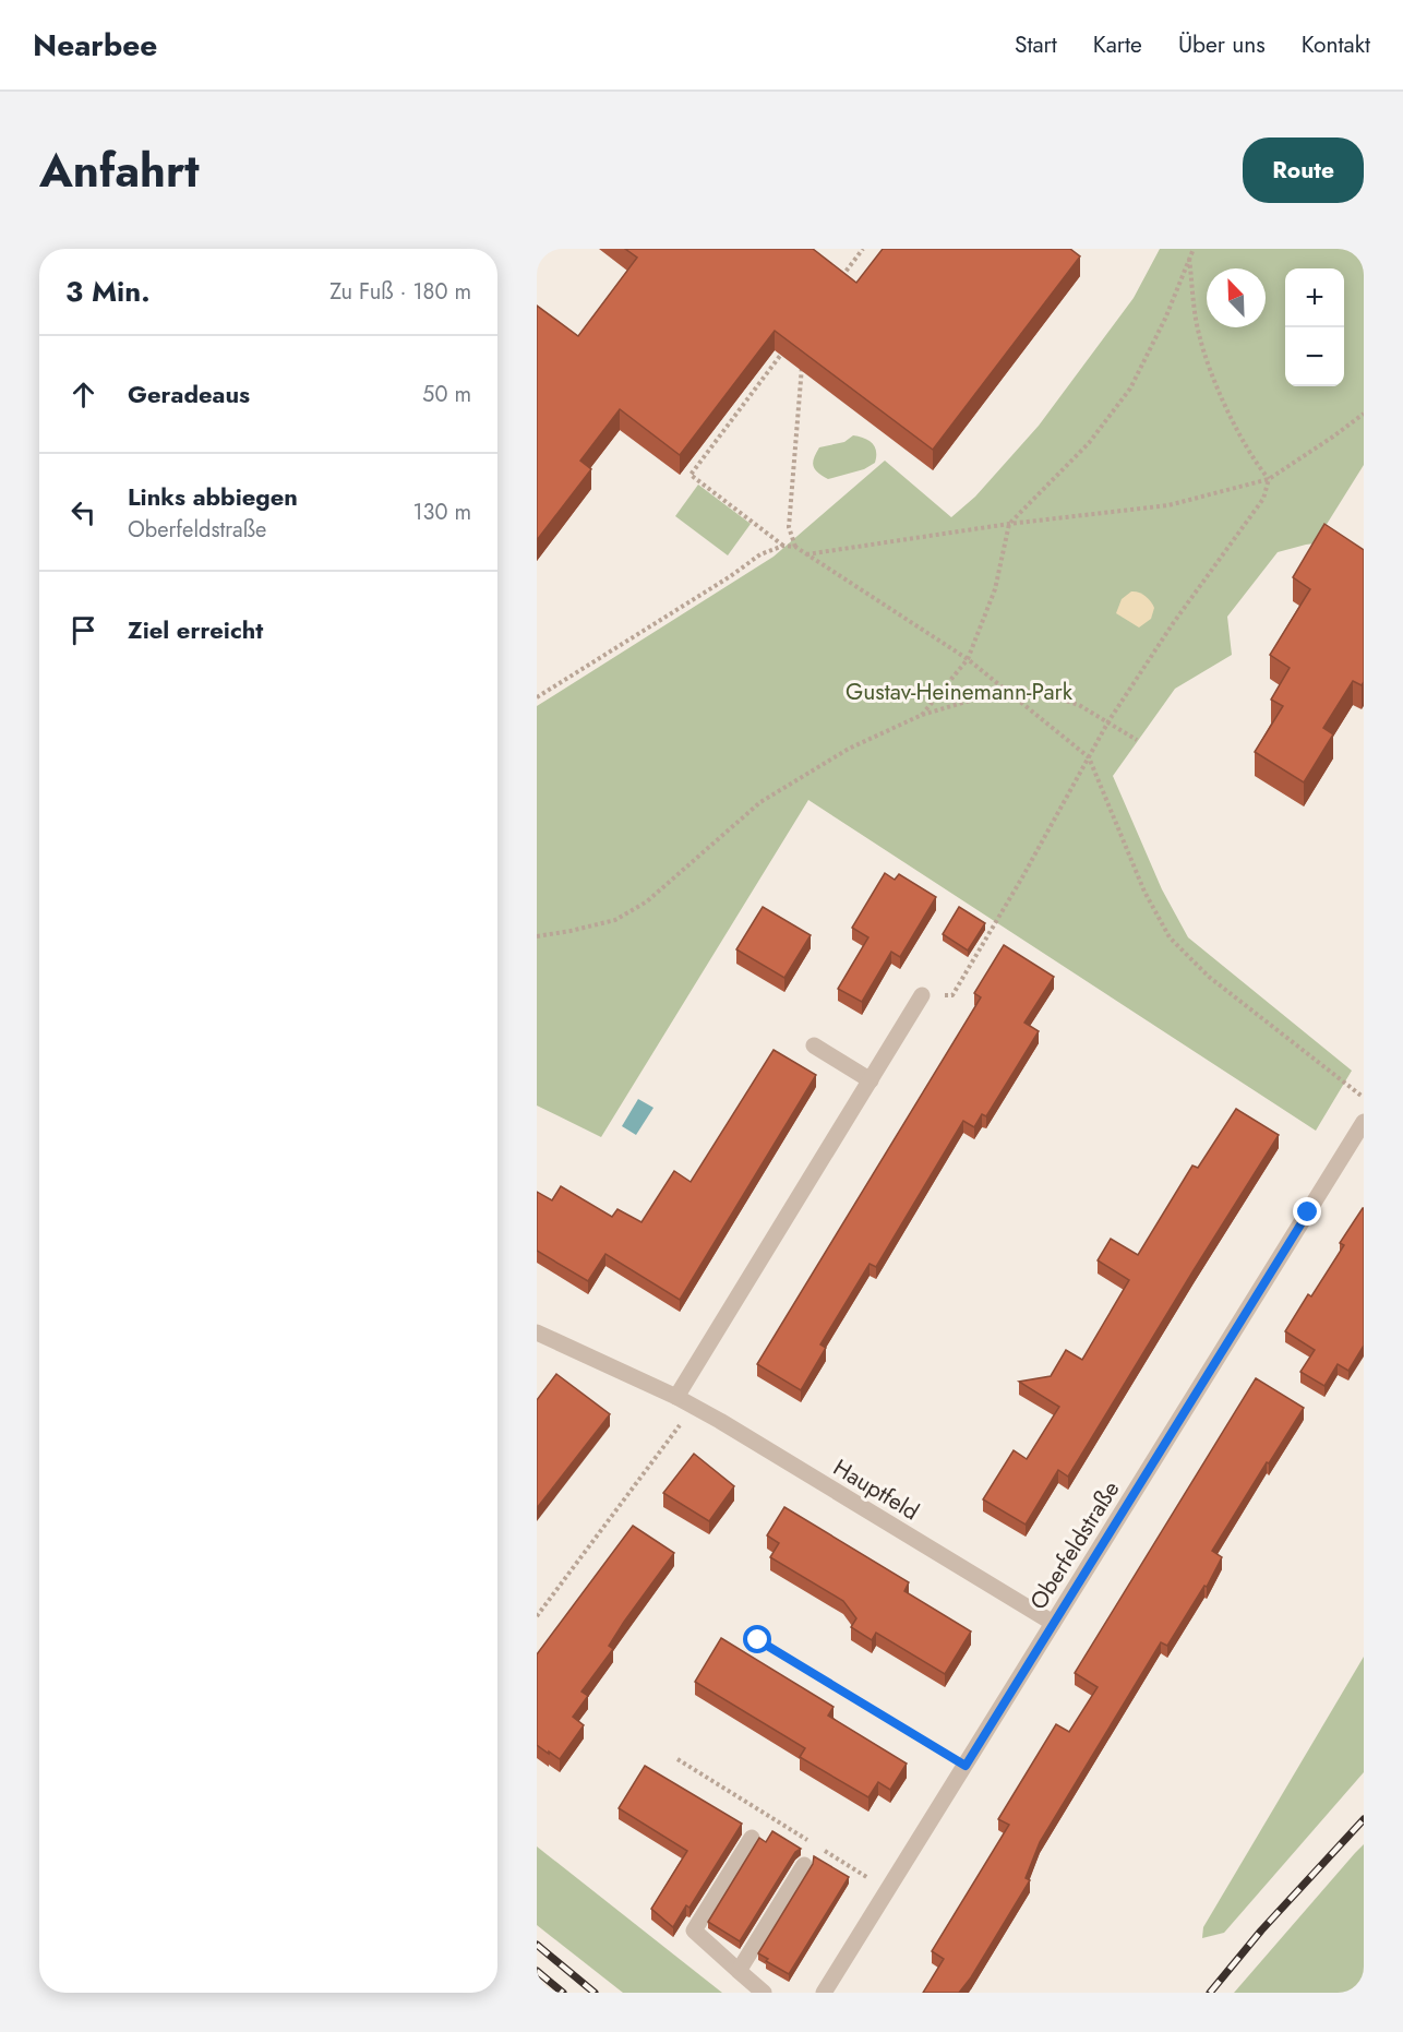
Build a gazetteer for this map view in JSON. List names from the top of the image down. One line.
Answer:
{"streets":{"street":["Hauptfeld","Oberfeldstraße"]},"crossings":[["Hauptfeld","Oberfeldstraße"]],"parks":["Gustav-Heinemann-Park"],"north":"top left","page":{"header":"Nearbee","nav":["Start","Karte","Über uns","Kontakt"],"title":"Anfahrt","buttons":"Route","heading":["3 Min.","Zu Fuß · 180 m"],"map_buttons":["+","−"],"list":[["Geradeaus","50 m"],["Links abbiegen","Oberfeldstraße","130 m"],"Ziel erreicht"]}}
